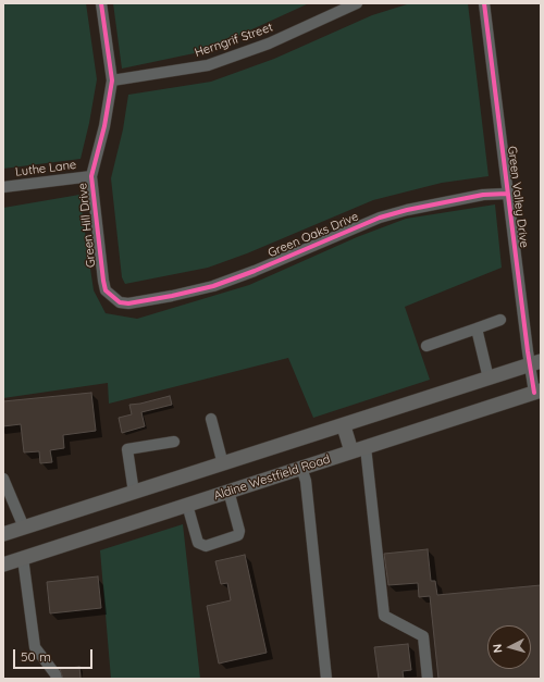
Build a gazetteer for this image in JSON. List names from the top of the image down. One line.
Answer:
{"streets":{"main road":["Aldine Westfield Road"],"street":["Herngrif Street","Luthe Lane","Green Valley Drive","Green Hill Drive","Green Oaks Drive"]},"crossings":[["Herngrif Street","Green Hill Drive"],["Luthe Lane","Green Hill Drive"],["Green Valley Drive","Green Oaks Drive"],["Green Valley Drive","Aldine Westfield Road"],["Green Hill Drive","Green Oaks Drive"]],"scale_bar":"50 m","north":"left"}
